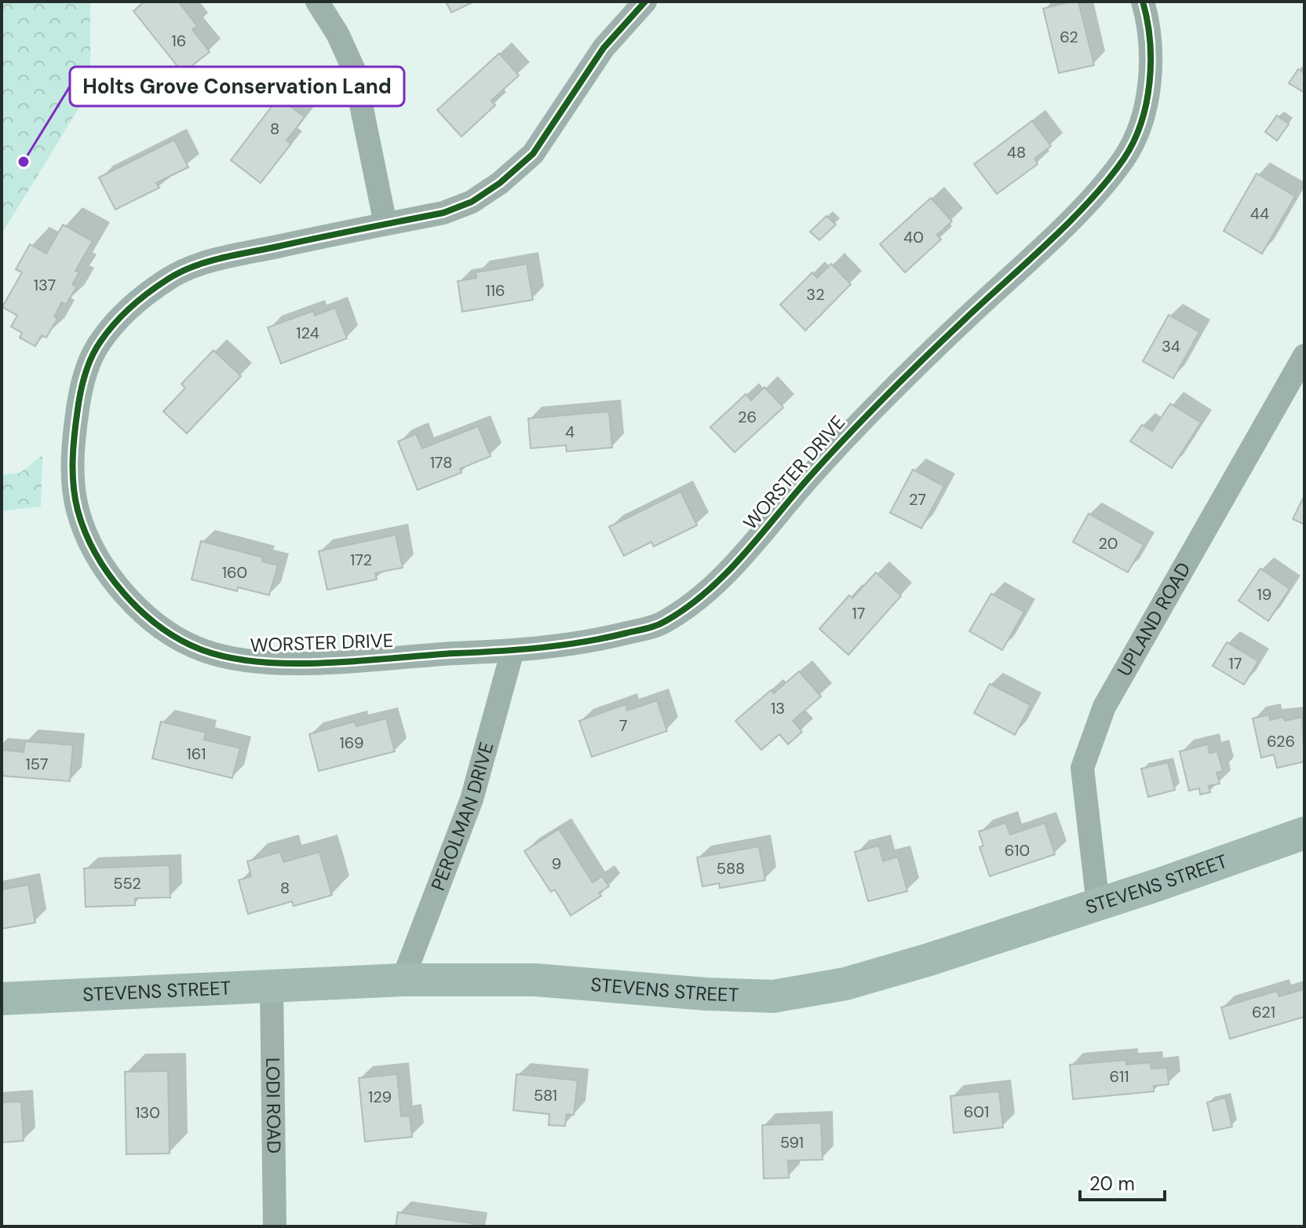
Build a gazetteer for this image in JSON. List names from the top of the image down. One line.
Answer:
{"streets":{"street":["WORSTER DRIVE","UPLAND ROAD","PEROLMAN DRIVE","STEVENS STREET","LODI ROAD"]},"crossings":[["WORSTER DRIVE","PEROLMAN DRIVE"],["UPLAND ROAD","STEVENS STREET"],["PEROLMAN DRIVE","STEVENS STREET"],["STEVENS STREET","LODI ROAD"]],"places":["Holts Grove Conservation Land"],"house_numbers":["62","16","8","48","44","40","137","116","32","124","34","26","4","178","27","20","172","160","19","17","17","13","7","626","169","161","157","610","9","588","552","8","621","611","581","129","601","130","591"],"scale_bar":"20 m"}
